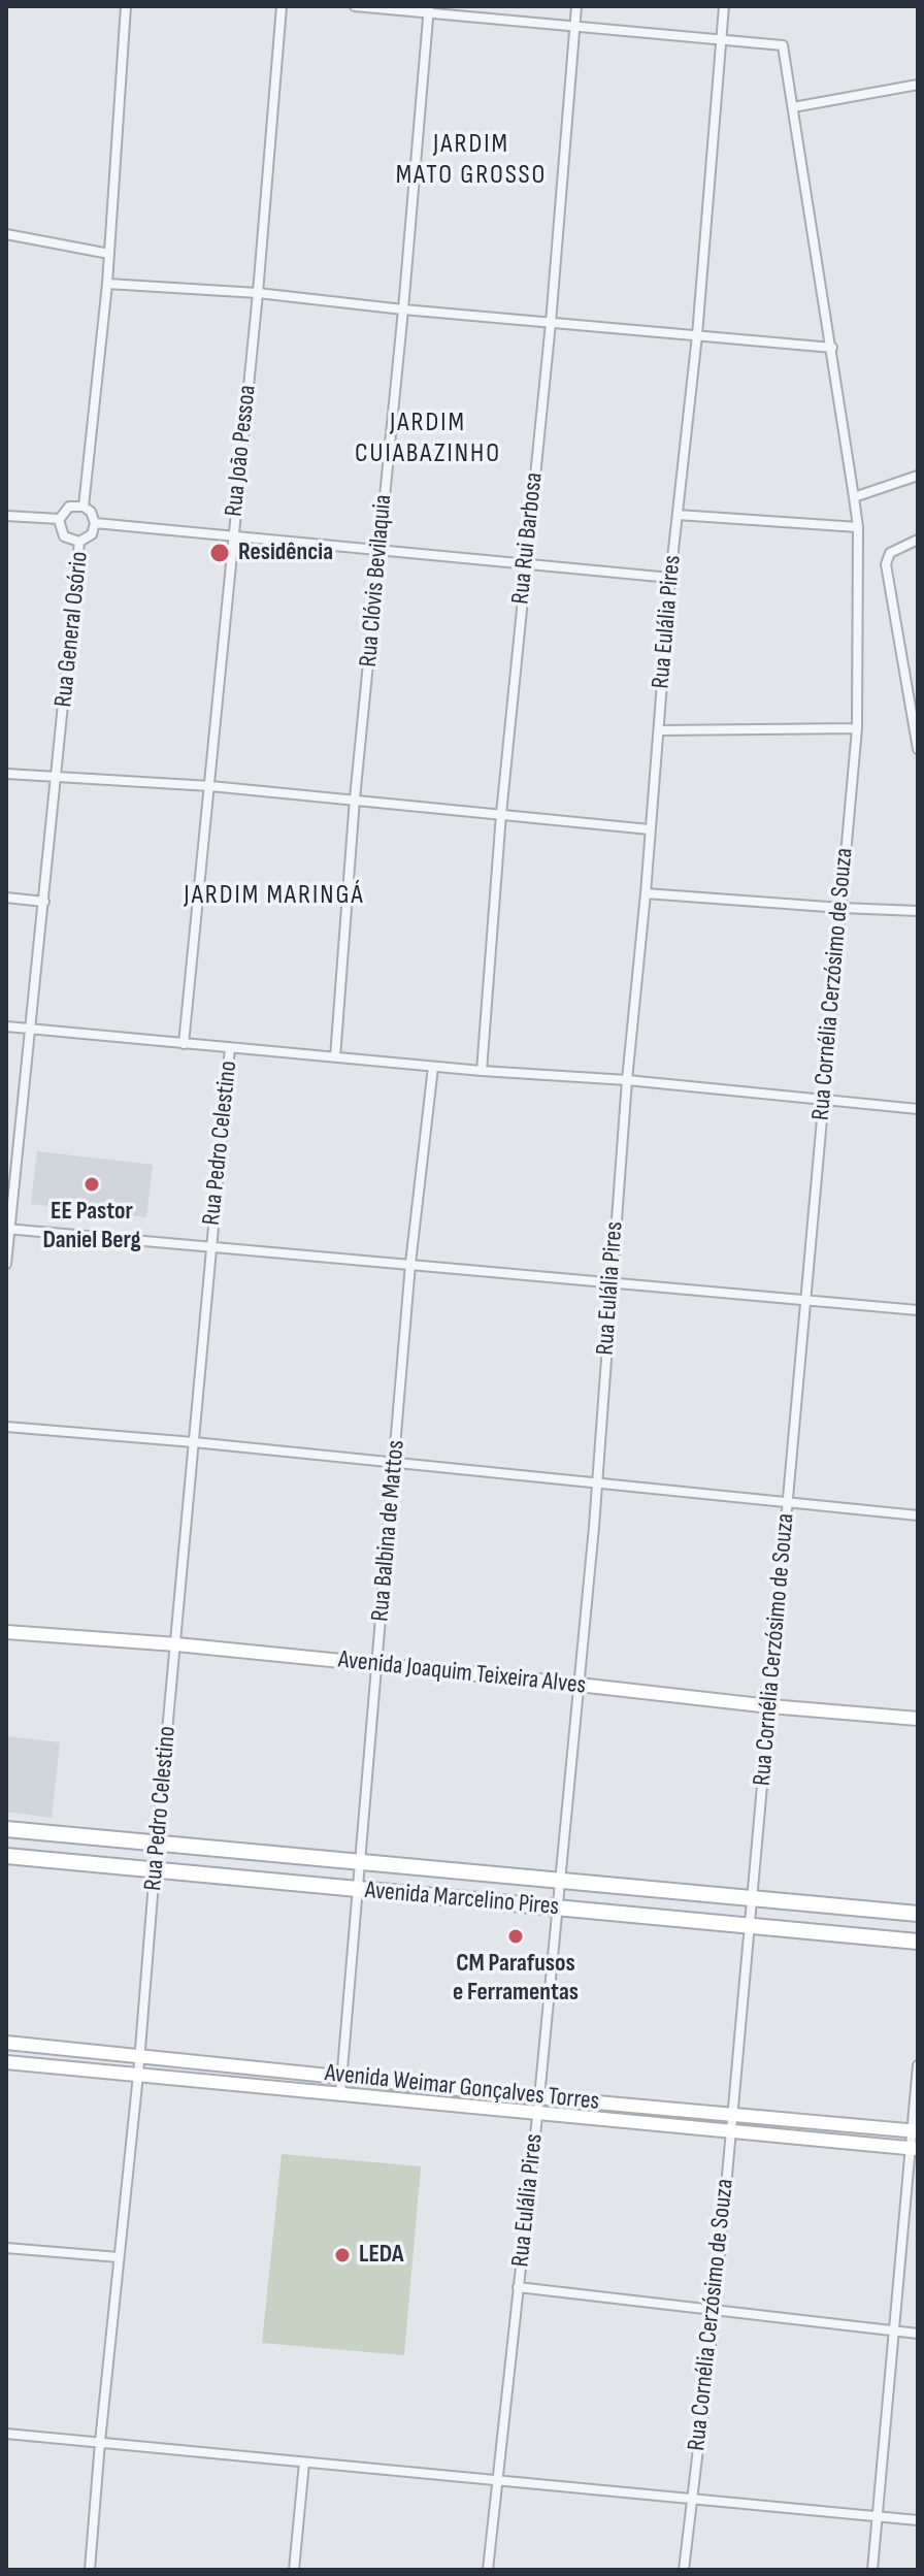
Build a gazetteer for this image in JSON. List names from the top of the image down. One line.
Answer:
{"streets":{"main road":["Avenida Joaquim Teixeira Alves","Avenida Marcelino Pires","Avenida Weimar Gonçalves Torres"],"street":["Rua João Pessoa","Rua Rui Barbosa","Rua Clóvis Bevilaquia","Rua Eulália Pires","Rua General Osório","Rua Cornélia Cerzósimo de Souza","Rua Pedro Celestino","Rua Balbina de Mattos"]},"crossings":[["Rua Eulália Pires","Rua Cornélia Cerzósimo de Souza"],["Rua Eulália Pires","Avenida Joaquim Teixeira Alves"],["Rua Eulália Pires","Avenida Marcelino Pires"],["Rua Eulália Pires","Avenida Weimar Gonçalves Torres"],["Rua Cornélia Cerzósimo de Souza","Avenida Joaquim Teixeira Alves"],["Rua Cornélia Cerzósimo de Souza","Avenida Marcelino Pires"],["Rua Cornélia Cerzósimo de Souza","Avenida Weimar Gonçalves Torres"],["Rua Pedro Celestino","Avenida Joaquim Teixeira Alves"],["Rua Pedro Celestino","Avenida Marcelino Pires"],["Rua Pedro Celestino","Avenida Weimar Gonçalves Torres"],["Rua Balbina de Mattos","Avenida Joaquim Teixeira Alves"],["Rua Balbina de Mattos","Avenida Marcelino Pires"],["Rua Balbina de Mattos","Avenida Weimar Gonçalves Torres"]],"districts":["JARDIM MATO GROSSO","JARDIM CUIABAZINHO","JARDIM MARINGÁ"],"places":["Residência","EE Pastor Daniel Berg","CM Parafusos e Ferramentas","LEDA"]}
